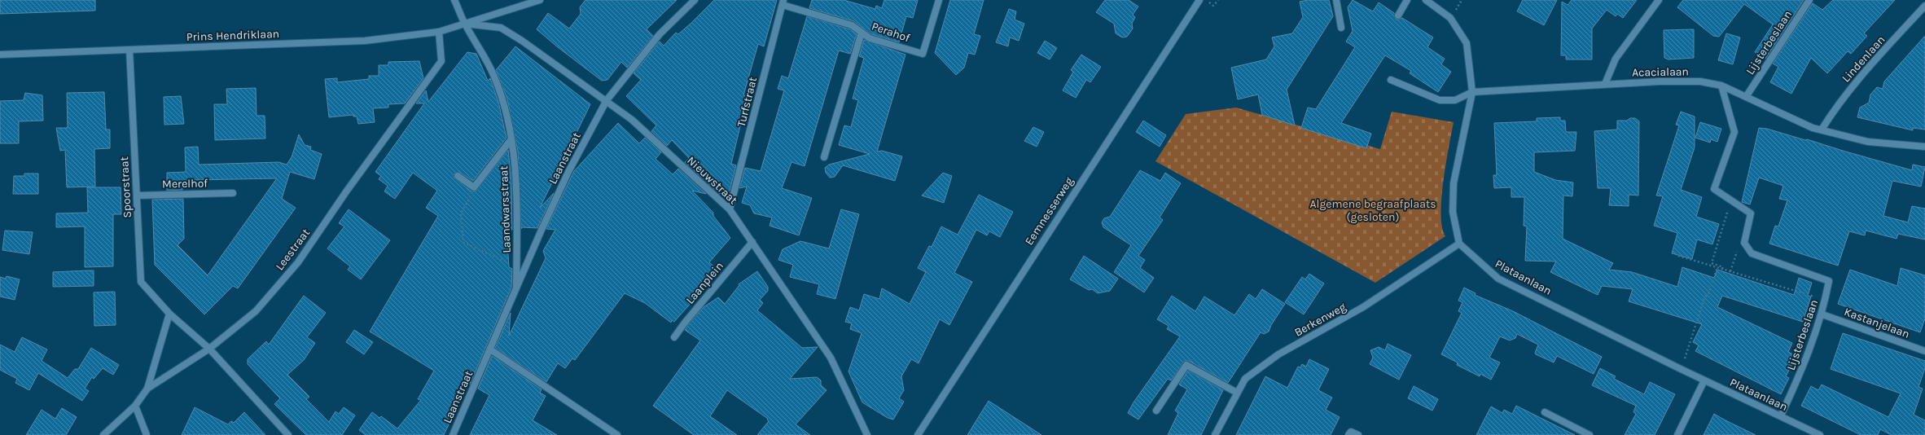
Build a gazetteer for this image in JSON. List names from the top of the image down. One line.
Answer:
{"streets":{"street":["Perahof","Prins Hendriklaan","Lijsterbeslaan","Lindenlaan","Acacialaan","Turfstraat","Laanstraat","Nieuwstraat","Merelhof","Spoorstraat","Laandwarsstraat","Eemnesserweg","Leestraat","Plataanlaan","Laanplein","Berkenweg","Kastanjelaan"]},"crossings":[["Perahof","Turfstraat"],["Prins Hendriklaan","Nieuwstraat"],["Prins Hendriklaan","Spoorstraat"],["Prins Hendriklaan","Laandwarsstraat"],["Prins Hendriklaan","Leestraat"],["Lijsterbeslaan","Acacialaan"],["Lijsterbeslaan","Plataanlaan"],["Lijsterbeslaan","Kastanjelaan"],["Lindenlaan","Acacialaan"],["Turfstraat","Nieuwstraat"],["Laanstraat","Nieuwstraat"],["Laanstraat","Laandwarsstraat"],["Nieuwstraat","Laandwarsstraat"],["Nieuwstraat","Laanplein"],["Merelhof","Spoorstraat"],["Spoorstraat","Leestraat"],["Plataanlaan","Berkenweg"]],"parks":["Algemene begraafplaats (gesloten)"]}
